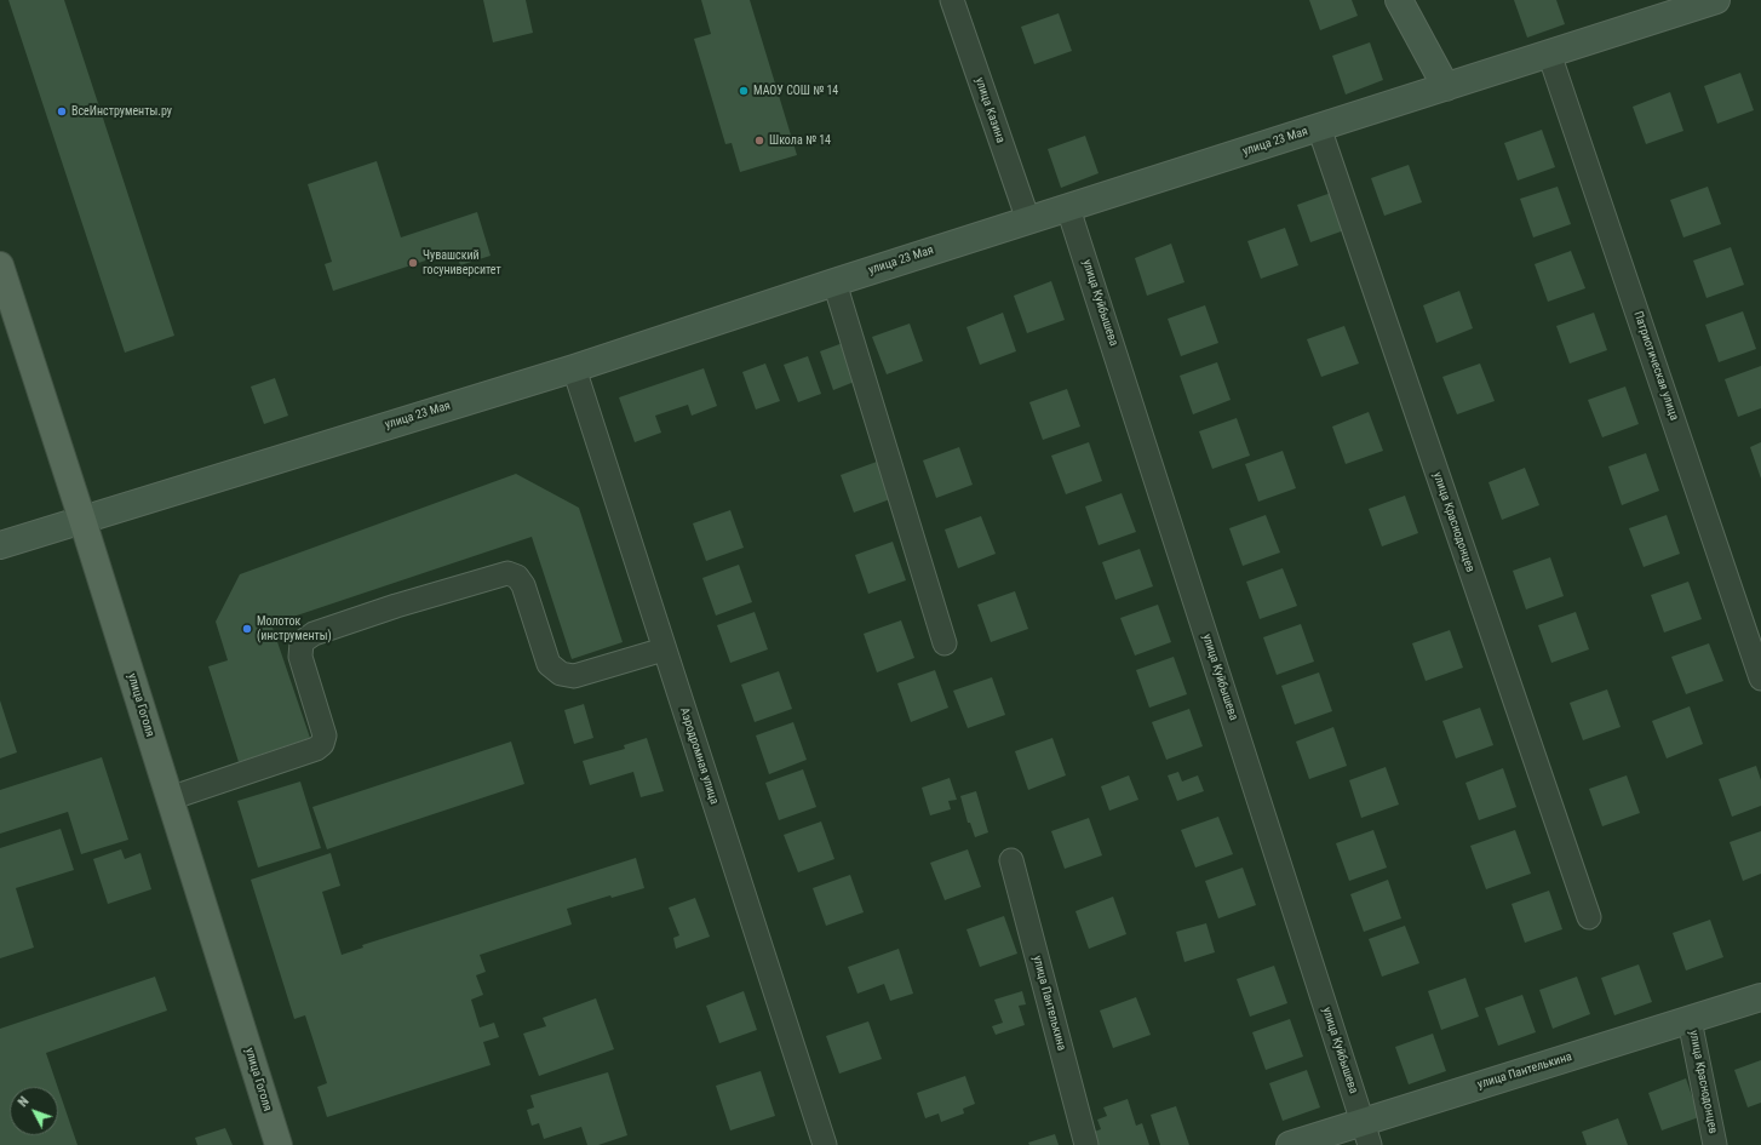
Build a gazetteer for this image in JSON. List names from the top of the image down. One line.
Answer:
{"streets":{"main road":["улица 23 Мая","улица Гоголя","улица Пантелькина"],"street":["улица Казина","улица Куйбышева","Патриотическая улица","улица Краснодонцев","Аэродромная улица"]},"crossings":[["улица Казина","улица 23 Мая"],["улица 23 Мая","улица Куйбышева"],["улица 23 Мая","Патриотическая улица"],["улица 23 Мая","улица Краснодонцев"],["улица 23 Мая","улица Гоголя"],["улица 23 Мая","Аэродромная улица"],["улица Куйбышева","улица Пантелькина"],["улица Краснодонцев","улица Пантелькина"]],"places":["МАОУ СОШ № 14","ВсеИнструменты.ру","Школа № 14","Чувашский госуниверситет","Молоток (инструменты)"],"north":"top left"}
